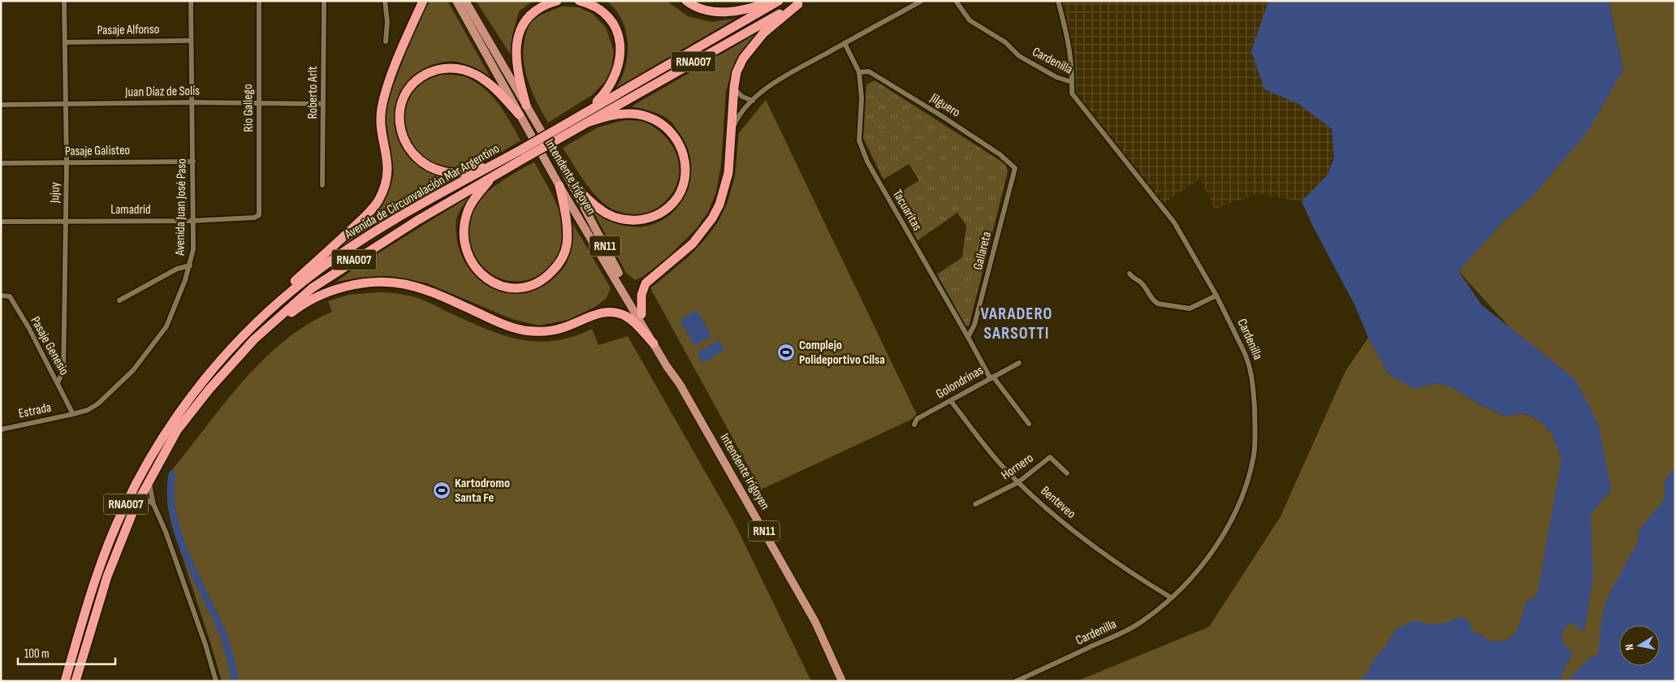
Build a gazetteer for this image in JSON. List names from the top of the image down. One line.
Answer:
{"streets":{"highway":["RNA007","Avenida de Circunvalación Mar Argentino"],"main road":["Intendente Irigoyen","RN11"],"street":["Pasaje Alfonso","Cardenilla","Juan Díaz de Solís","Roberto Arlt","Jilguero","Rio Gallego","Pasaje Galisteo","Jujuy","Avenida Juan José Paso","Lamadrid","Tacuaritas","Gallareta","Pasaje Genesio","Golondrinas","Estrada","Hornero","Benteveo"]},"crossings":[["Pasaje Alfonso","Jujuy"],["Pasaje Alfonso","Avenida Juan José Paso"],["Cardenilla","Benteveo"],["RNA007","Avenida de Circunvalación Mar Argentino"],["Juan Díaz de Solís","Roberto Arlt"],["Juan Díaz de Solís","Rio Gallego"],["Juan Díaz de Solís","Jujuy"],["Juan Díaz de Solís","Avenida Juan José Paso"],["Jilguero","Tacuaritas"],["Jilguero","Gallareta"],["Rio Gallego","Lamadrid"],["Pasaje Galisteo","Jujuy"],["Pasaje Galisteo","Avenida Juan José Paso"],["Jujuy","Lamadrid"],["Jujuy","Pasaje Genesio"],["Avenida Juan José Paso","Lamadrid"],["Avenida Juan José Paso","Pasaje Genesio"],["Avenida Juan José Paso","Estrada"],["Tacuaritas","Gallareta"],["Tacuaritas","Golondrinas"],["Pasaje Genesio","Estrada"],["Golondrinas","Benteveo"],["Hornero","Benteveo"]],"districts":["VARADERO SARSOTTI"],"places":{"sports":["Complejo Polideportivo Cilsa","Kartodromo Santa Fe"]},"scale_bar":"100 m","north":"left"}
